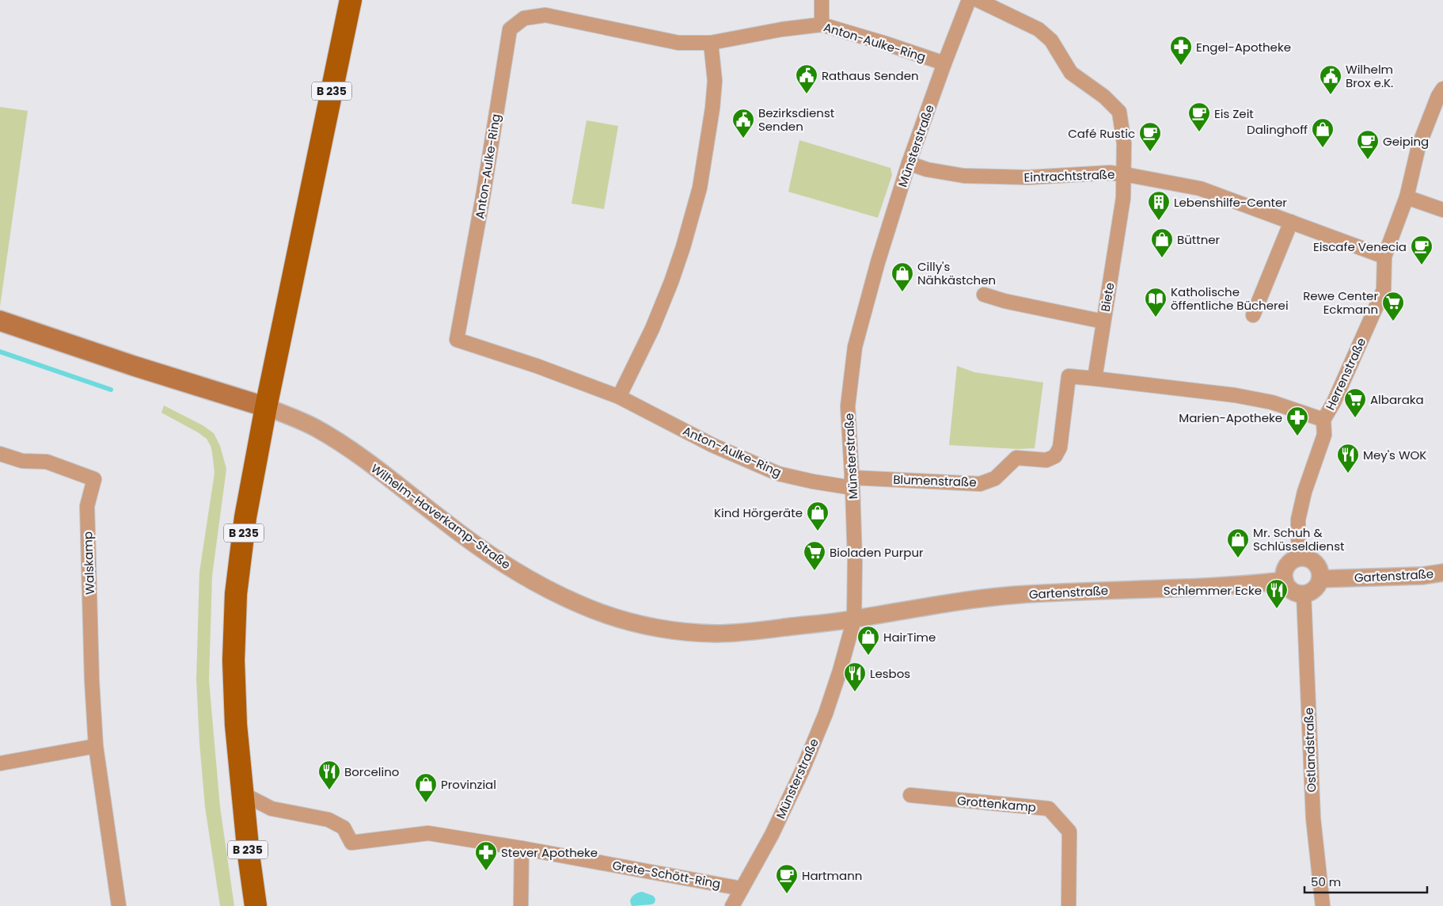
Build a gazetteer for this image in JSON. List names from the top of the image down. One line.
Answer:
{"streets":{"main road":["B 235"],"street":["Anton-Aulke-Ring","Münsterstraße","Eintrachtstraße","Biete","Herrenstraße","Blumenstraße","Wilhelm-Haverkamp-Straße","Walskamp","Gartenstraße","Ostlandstraße","Grottenkamp","Grete-Schött-Ring"]},"crossings":[["Anton-Aulke-Ring","Münsterstraße"],["Anton-Aulke-Ring","Blumenstraße"],["B 235","Wilhelm-Haverkamp-Straße"],["B 235","Grete-Schött-Ring"],["Münsterstraße","Eintrachtstraße"],["Münsterstraße","Blumenstraße"],["Münsterstraße","Wilhelm-Haverkamp-Straße"],["Münsterstraße","Gartenstraße"],["Münsterstraße","Grete-Schött-Ring"],["Eintrachtstraße","Biete"],["Eintrachtstraße","Herrenstraße"],["Herrenstraße","Gartenstraße"],["Herrenstraße","Ostlandstraße"],["Wilhelm-Haverkamp-Straße","Gartenstraße"],["Gartenstraße","Ostlandstraße"]],"places":{"pharmacy":["Engel-Apotheke","Marien-Apotheke","Stever Apotheke"],"public building":["Rathaus Senden","Wilhelm Brox e.K.","Bezirksdienst Senden"],"cafe":["Eis Zeit","Café Rustic","Geiping","Eiscafe Venecia","Hartmann"],"shop":["Dalinghoff","Büttner","Cilly's Nähkästchen","Kind Hörgeräte","Mr. Schuh & Schlüsseldienst","HairTime","Provinzial"],"building":["Lebenshilfe-Center"],"library":["Katholische öffentliche Bücherei"],"supermarket":["Rewe Center Eckmann","Albaraka","Bioladen Purpur"],"restaurant":["Mey's WOK","Schlemmer Ecke","Lesbos","Borcelino"]},"scale_bar":"50 m"}
